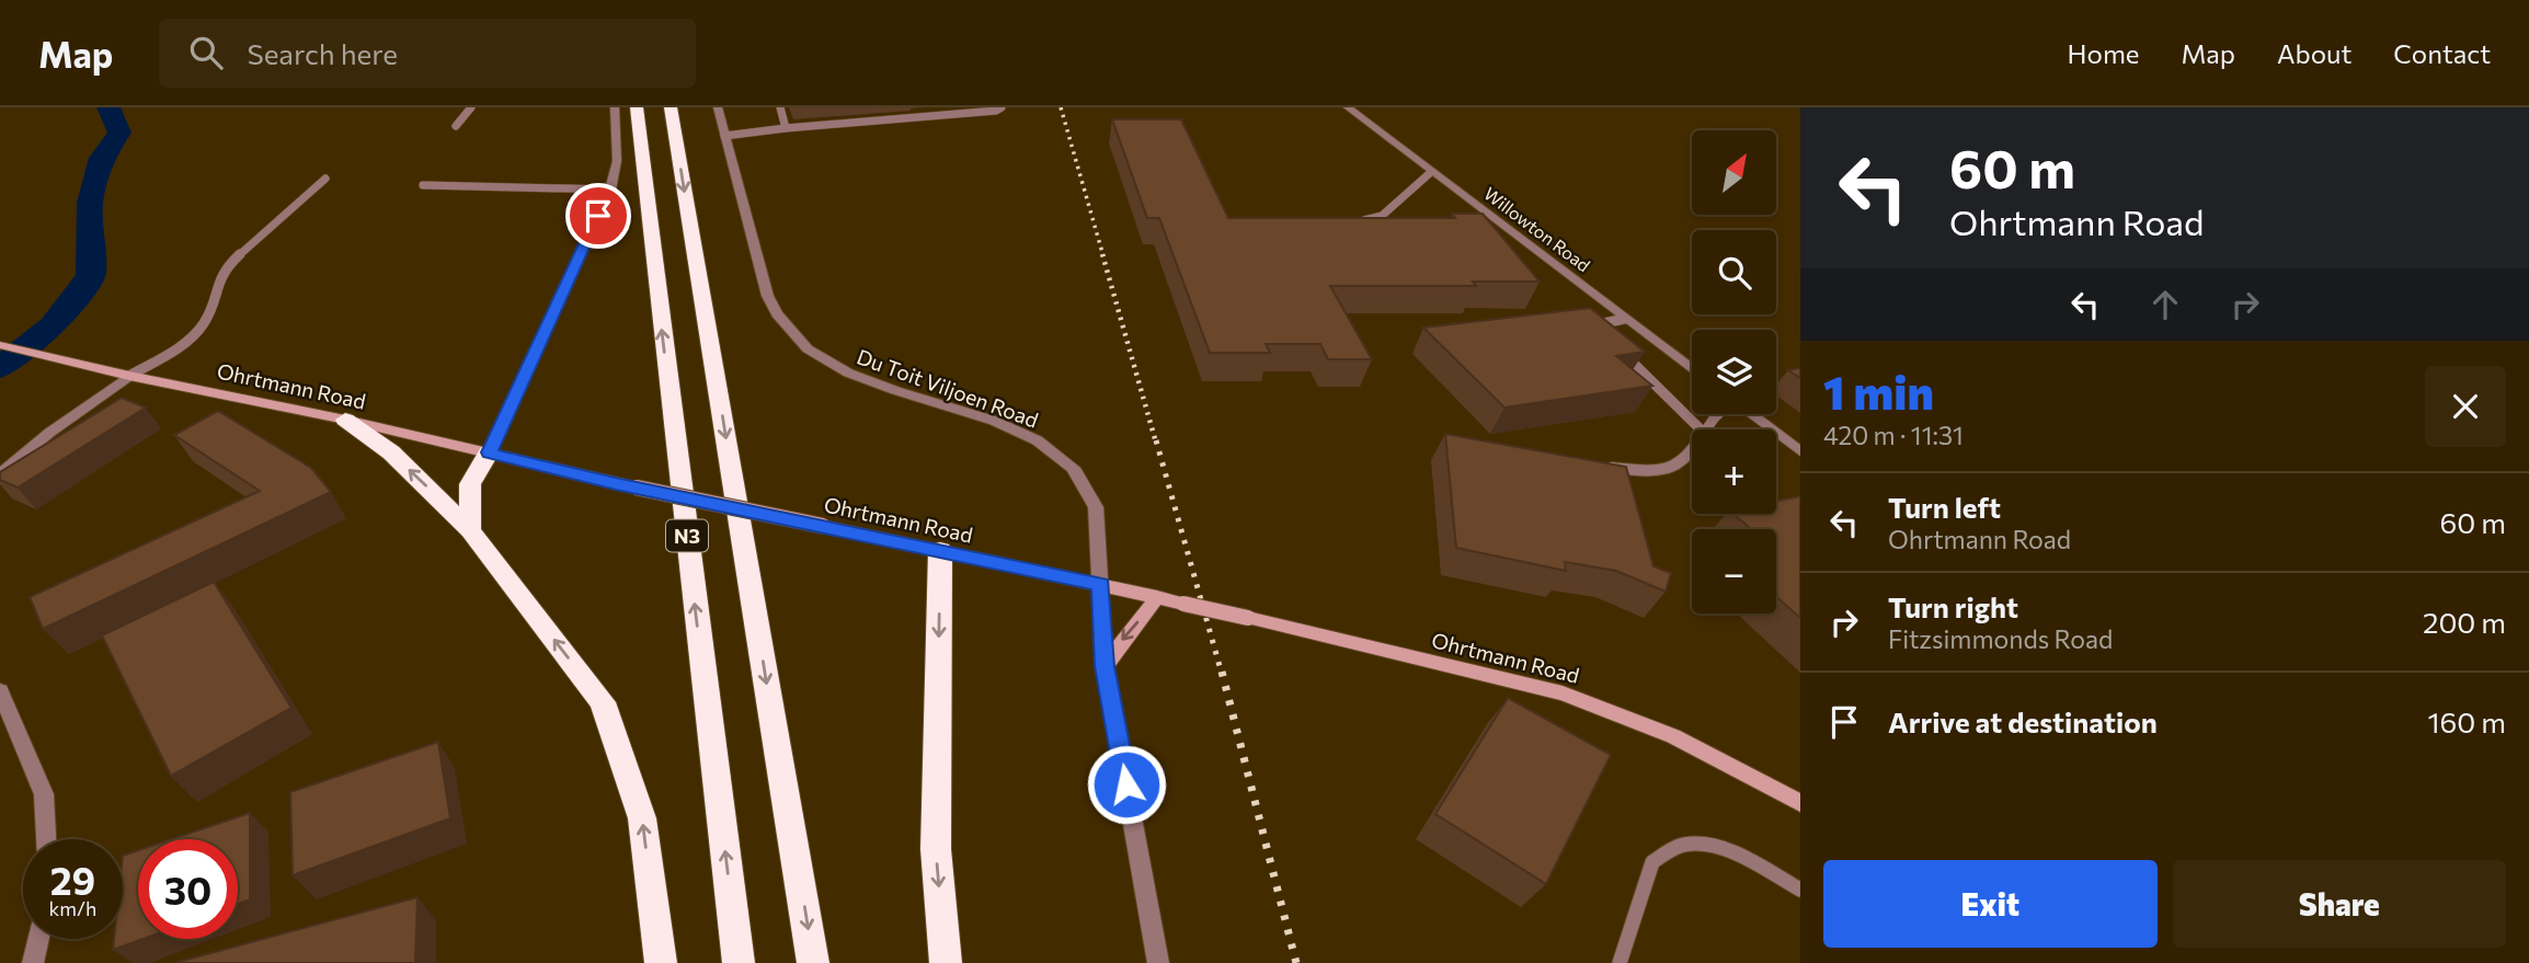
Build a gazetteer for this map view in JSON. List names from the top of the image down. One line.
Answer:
{"streets":{"highway":["N3"],"main road":["Ohrtmann Road"],"street":["Willowton Road","Du Toit Viljoen Road"]},"crossings":[["Ohrtmann Road","Du Toit Viljoen Road"]],"north":"top right","page":{"header":"Map","search":"Search here","nav":["Home","Map","About","Contact"],"turn":["60 m","Ohrtmann Road"],"map_buttons":["+","−"],"heading":["1 min","420 m · 11:31"],"list":[{"name":"Turn left","note":"Ohrtmann Road","value":"60 m"},{"name":"Turn right","note":"Fitzsimmonds Road","value":"200 m"},{"name":"Arrive at destination","value":"160 m"}],"speed":"29 km/h","limit":"30","buttons":["Exit","Share"]}}
